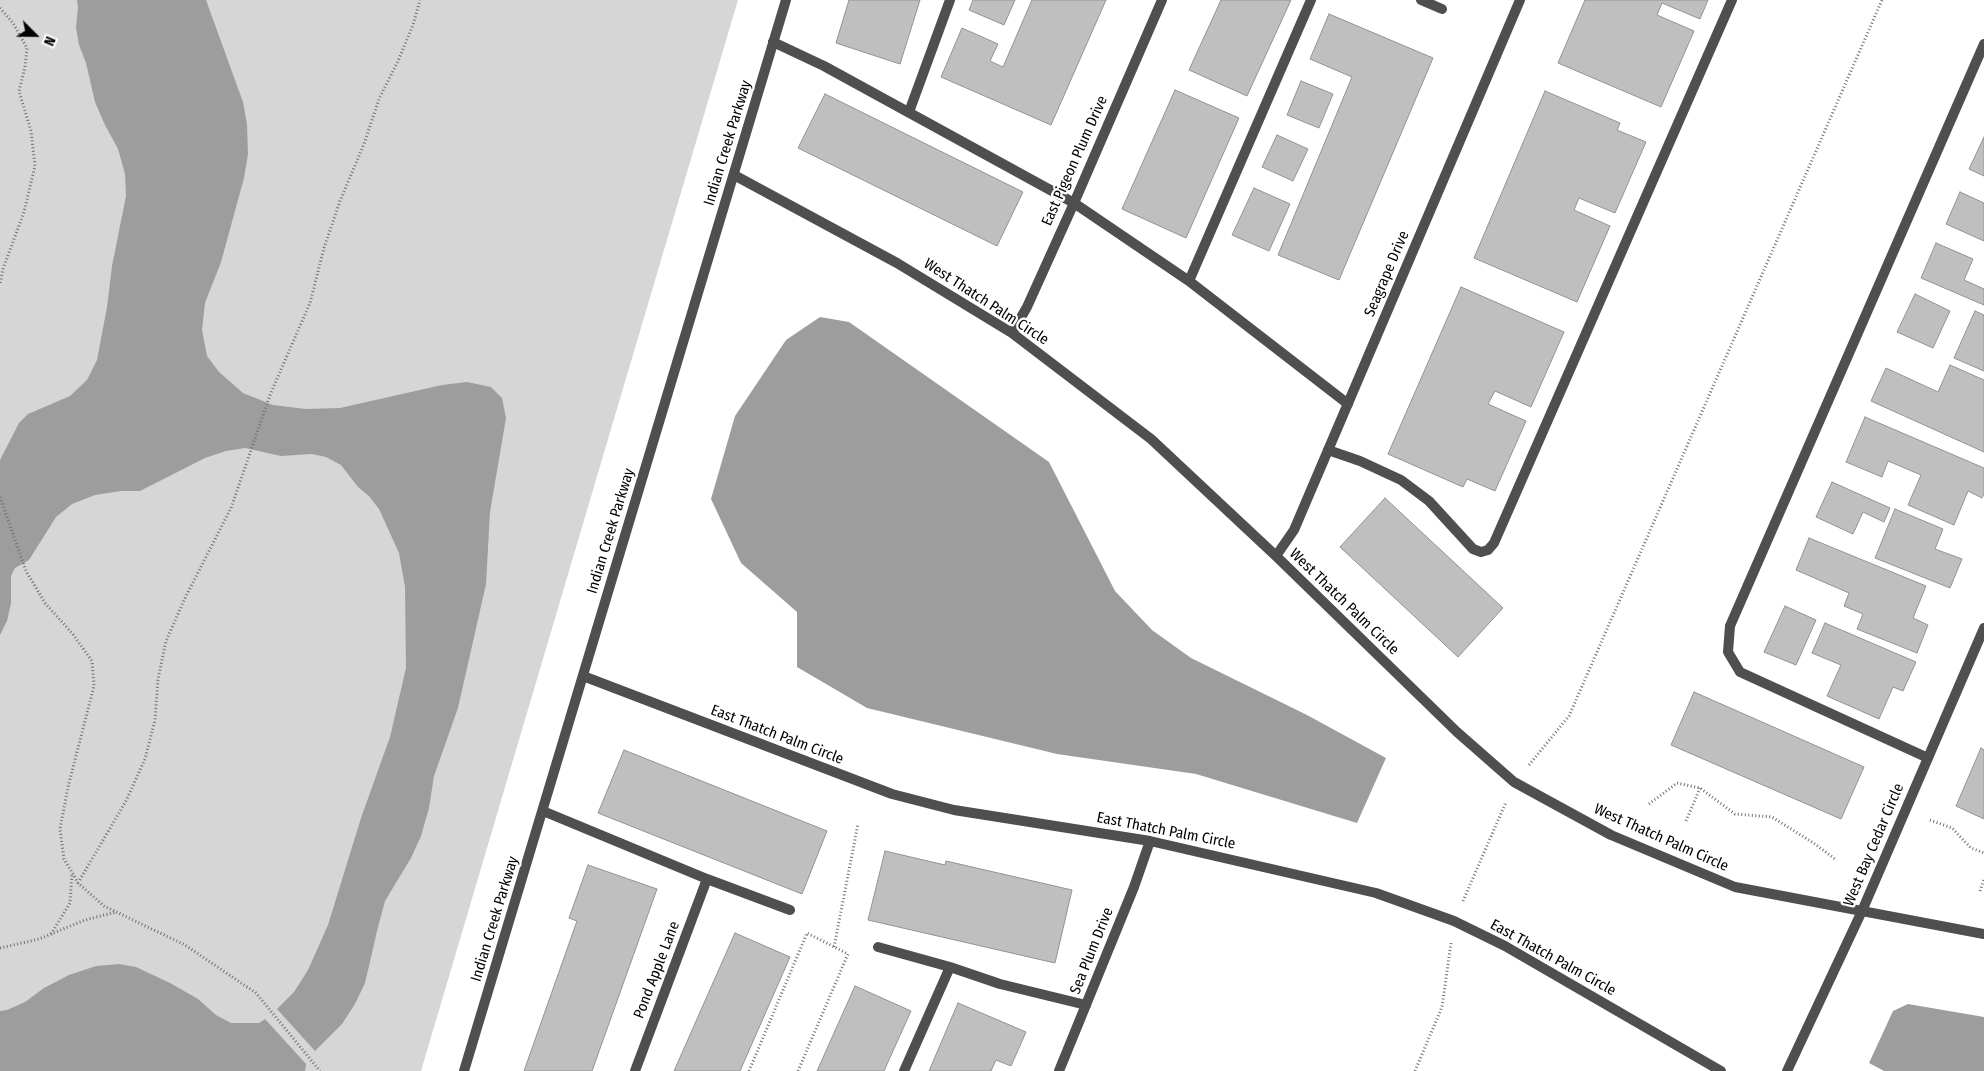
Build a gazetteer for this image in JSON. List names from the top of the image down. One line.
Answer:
{"streets":{"street":["Indian Creek Parkway","East Pigeon Plum Drive","Seagrape Drive","West Thatch Palm Circle","East Thatch Palm Circle","West Bay Cedar Circle","Sea Plum Drive","Pond Apple Lane"]},"crossings":[["Indian Creek Parkway","West Thatch Palm Circle"],["Indian Creek Parkway","East Thatch Palm Circle"],["East Pigeon Plum Drive","West Thatch Palm Circle"],["Seagrape Drive","West Thatch Palm Circle"],["West Thatch Palm Circle","West Bay Cedar Circle"],["East Thatch Palm Circle","Sea Plum Drive"]],"north":"bottom right"}
